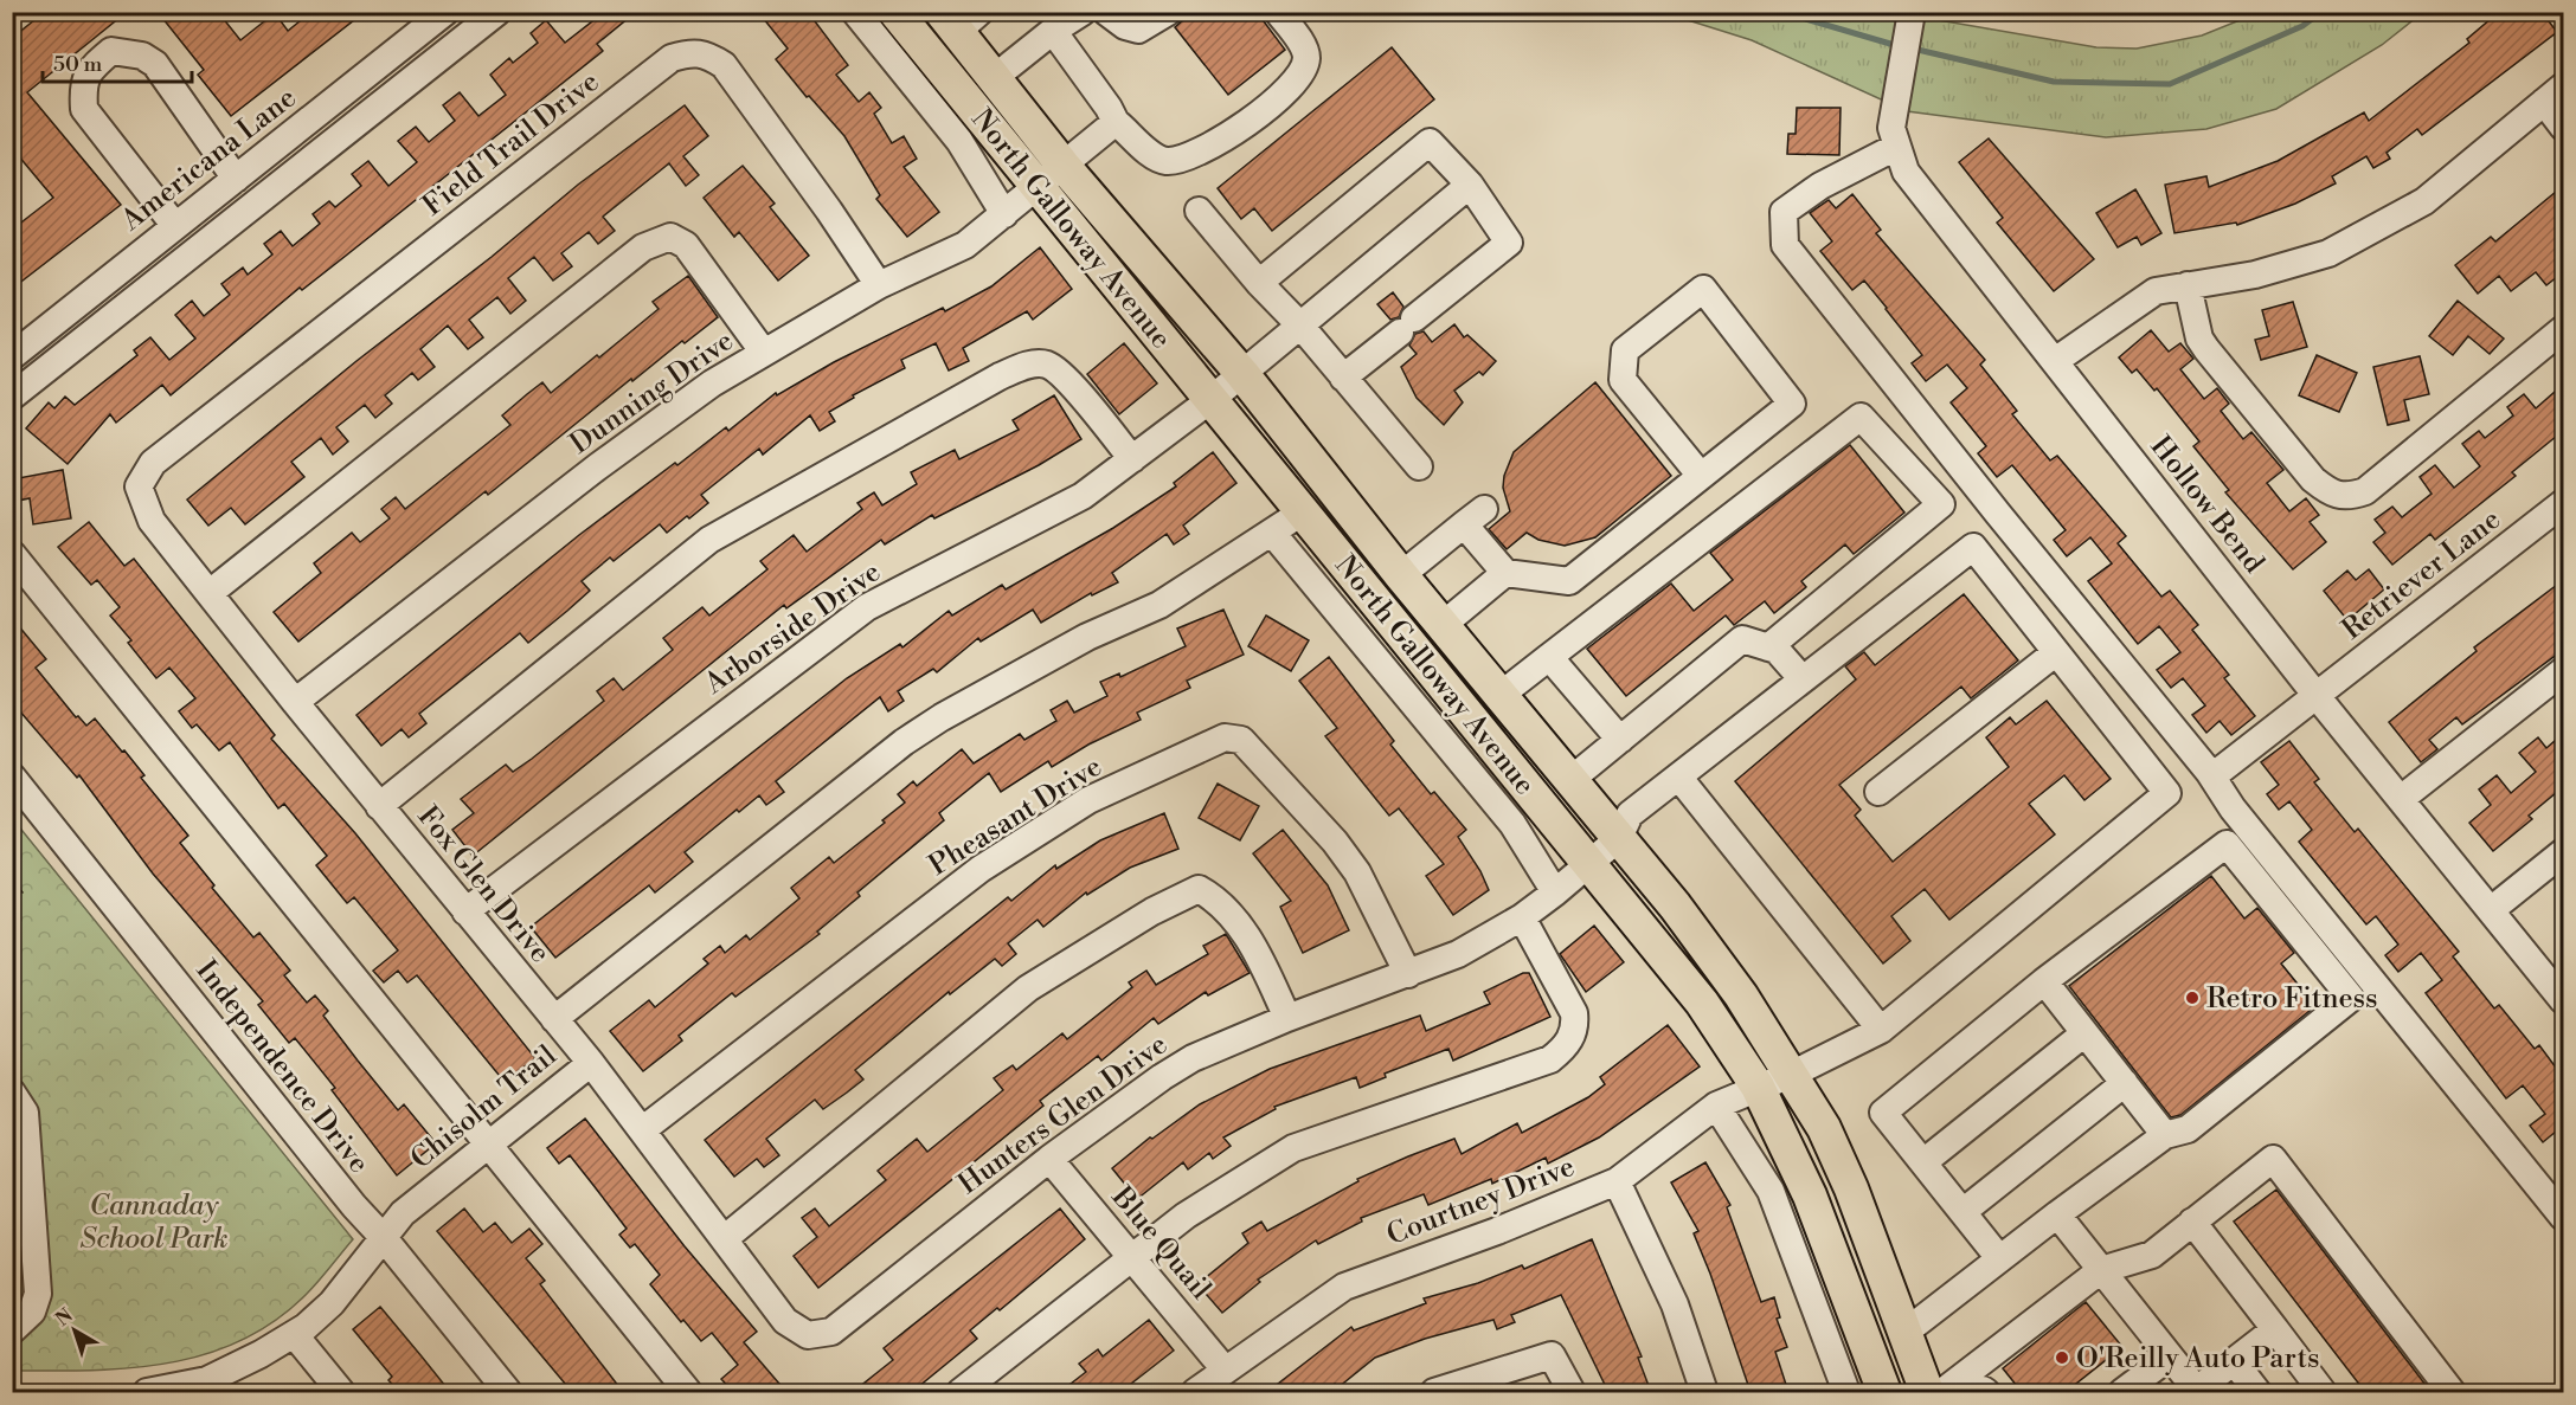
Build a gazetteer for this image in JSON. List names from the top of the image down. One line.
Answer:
{"streets":{"main road":["North Galloway Avenue"],"street":["Field Trail Drive","Americana Lane","Dunning Drive","Hollow Bend","Retriever Lane","Arborside Drive","Pheasant Drive","Fox Glen Drive","Independence Drive","Chisolm Trail","Hunters Glen Drive","Courtney Drive","Blue Quail"]},"crossings":[["Field Trail Drive","Dunning Drive"],["Field Trail Drive","Fox Glen Drive"],["North Galloway Avenue","Dunning Drive"],["North Galloway Avenue","Arborside Drive"],["North Galloway Avenue","Hunters Glen Drive"],["North Galloway Avenue","Courtney Drive"],["Dunning Drive","Fox Glen Drive"],["Hollow Bend","Retriever Lane"],["Arborside Drive","Fox Glen Drive"],["Pheasant Drive","Fox Glen Drive"],["Pheasant Drive","Hunters Glen Drive"],["Fox Glen Drive","Chisolm Trail"],["Fox Glen Drive","Hunters Glen Drive"],["Independence Drive","Chisolm Trail"],["Hunters Glen Drive","Courtney Drive"],["Hunters Glen Drive","Blue Quail"],["Courtney Drive","Blue Quail"]],"parks":["Cannaday School Park"],"places":["Retro Fitness","O'Reilly Auto Parts"],"scale_bar":"50 m","north":"top left"}
